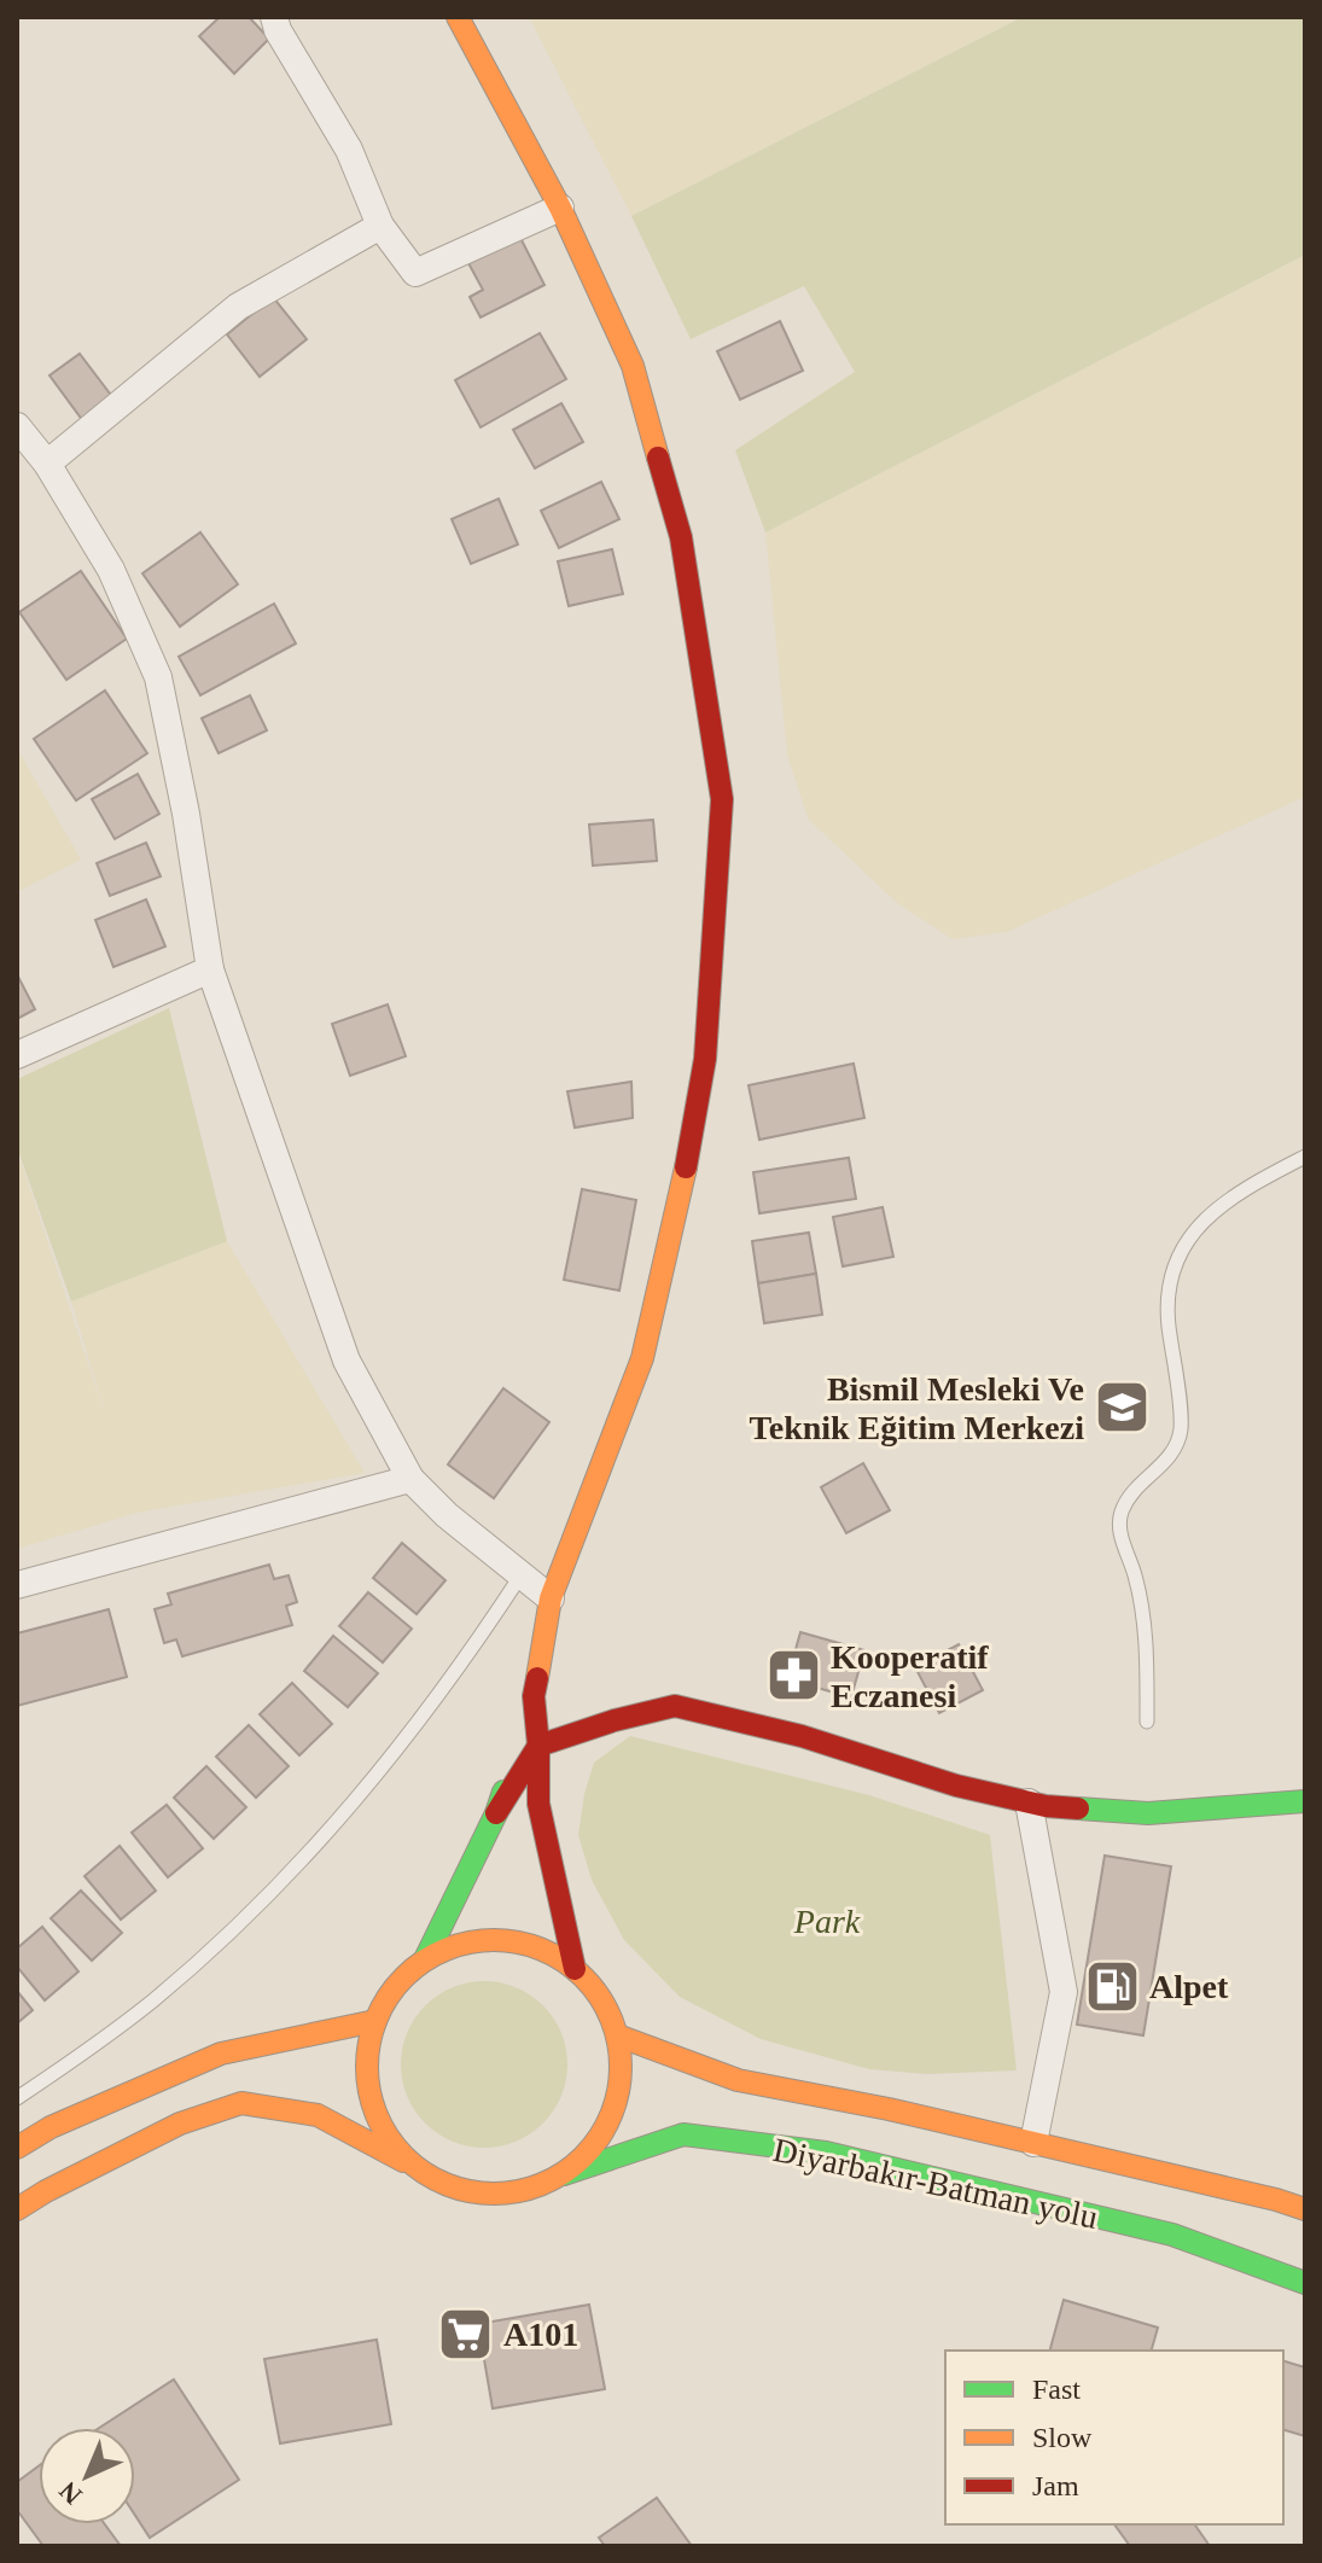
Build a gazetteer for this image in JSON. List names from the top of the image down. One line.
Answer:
{"streets":{"main road":["Diyarbakır-Batman yolu"]},"parks":["Park"],"places":{"school or university":["Bismil Mesleki Ve Teknik Eğitim Merkezi"],"pharmacy":["Kooperatif Eczanesi"],"fuel station":["Alpet"],"supermarket":["A101"]},"legend":["Fast","Slow","Jam"],"north":"bottom left"}
